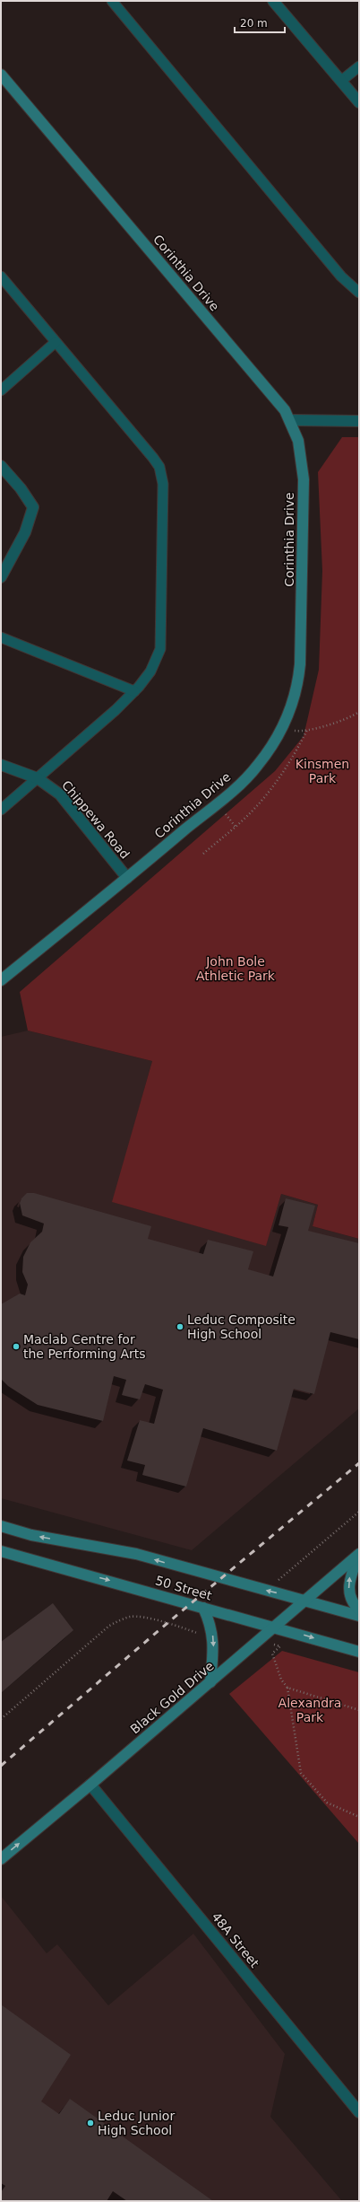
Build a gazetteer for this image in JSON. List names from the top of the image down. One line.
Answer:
{"streets":{"main road":["Corinthia Drive","50 Street","Black Gold Drive"],"street":["Chippewa Road","48A Street"]},"crossings":[["Corinthia Drive","Chippewa Road"],["50 Street","Black Gold Drive"],["Black Gold Drive","48A Street"]],"parks":["Kinsmen Park","John Bole Athletic Park","Alexandra Park"],"places":["Leduc Composite High School","Maclab Centre for the Performing Arts","Leduc Junior High School"],"scale_bar":"20 m"}
